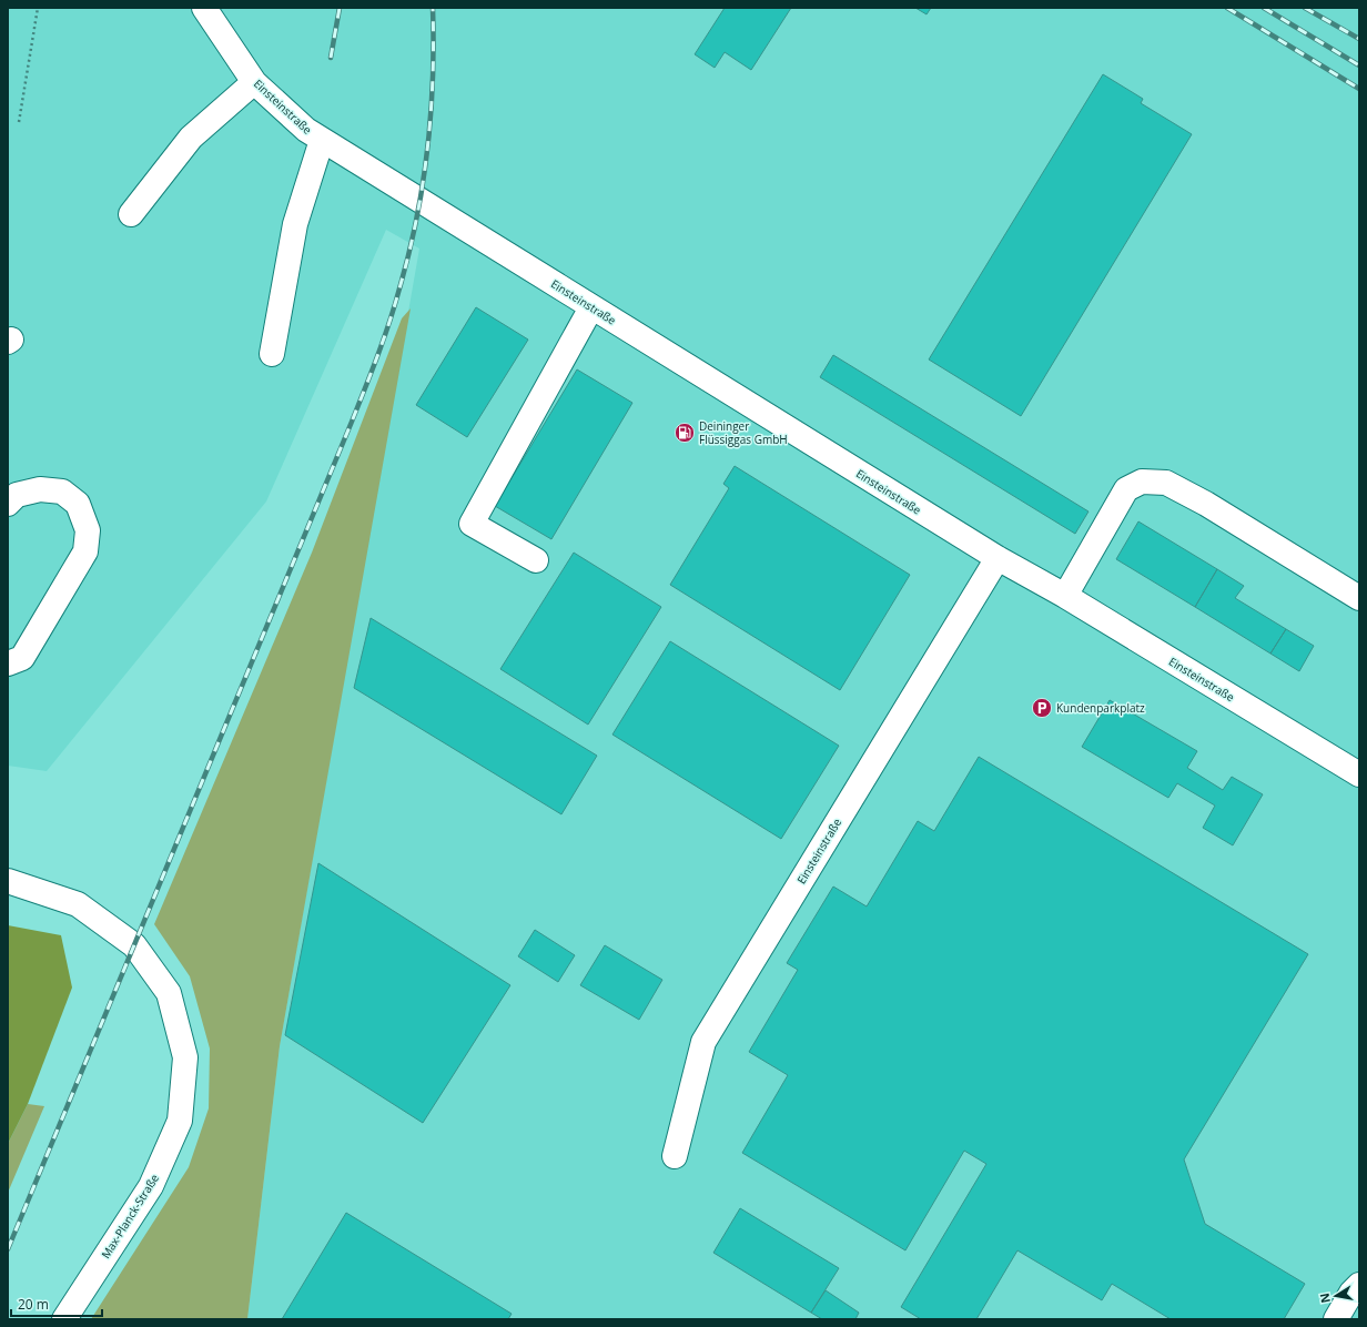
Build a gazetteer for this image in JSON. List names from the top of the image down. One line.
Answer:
{"streets":{"street":["Einsteinstraße","Max-Planck-Straße"]},"places":{"fuel station":["Deininger Flüssiggas GmbH"],"parking":["Kundenparkplatz"]},"scale_bar":"20 m","north":"left"}
